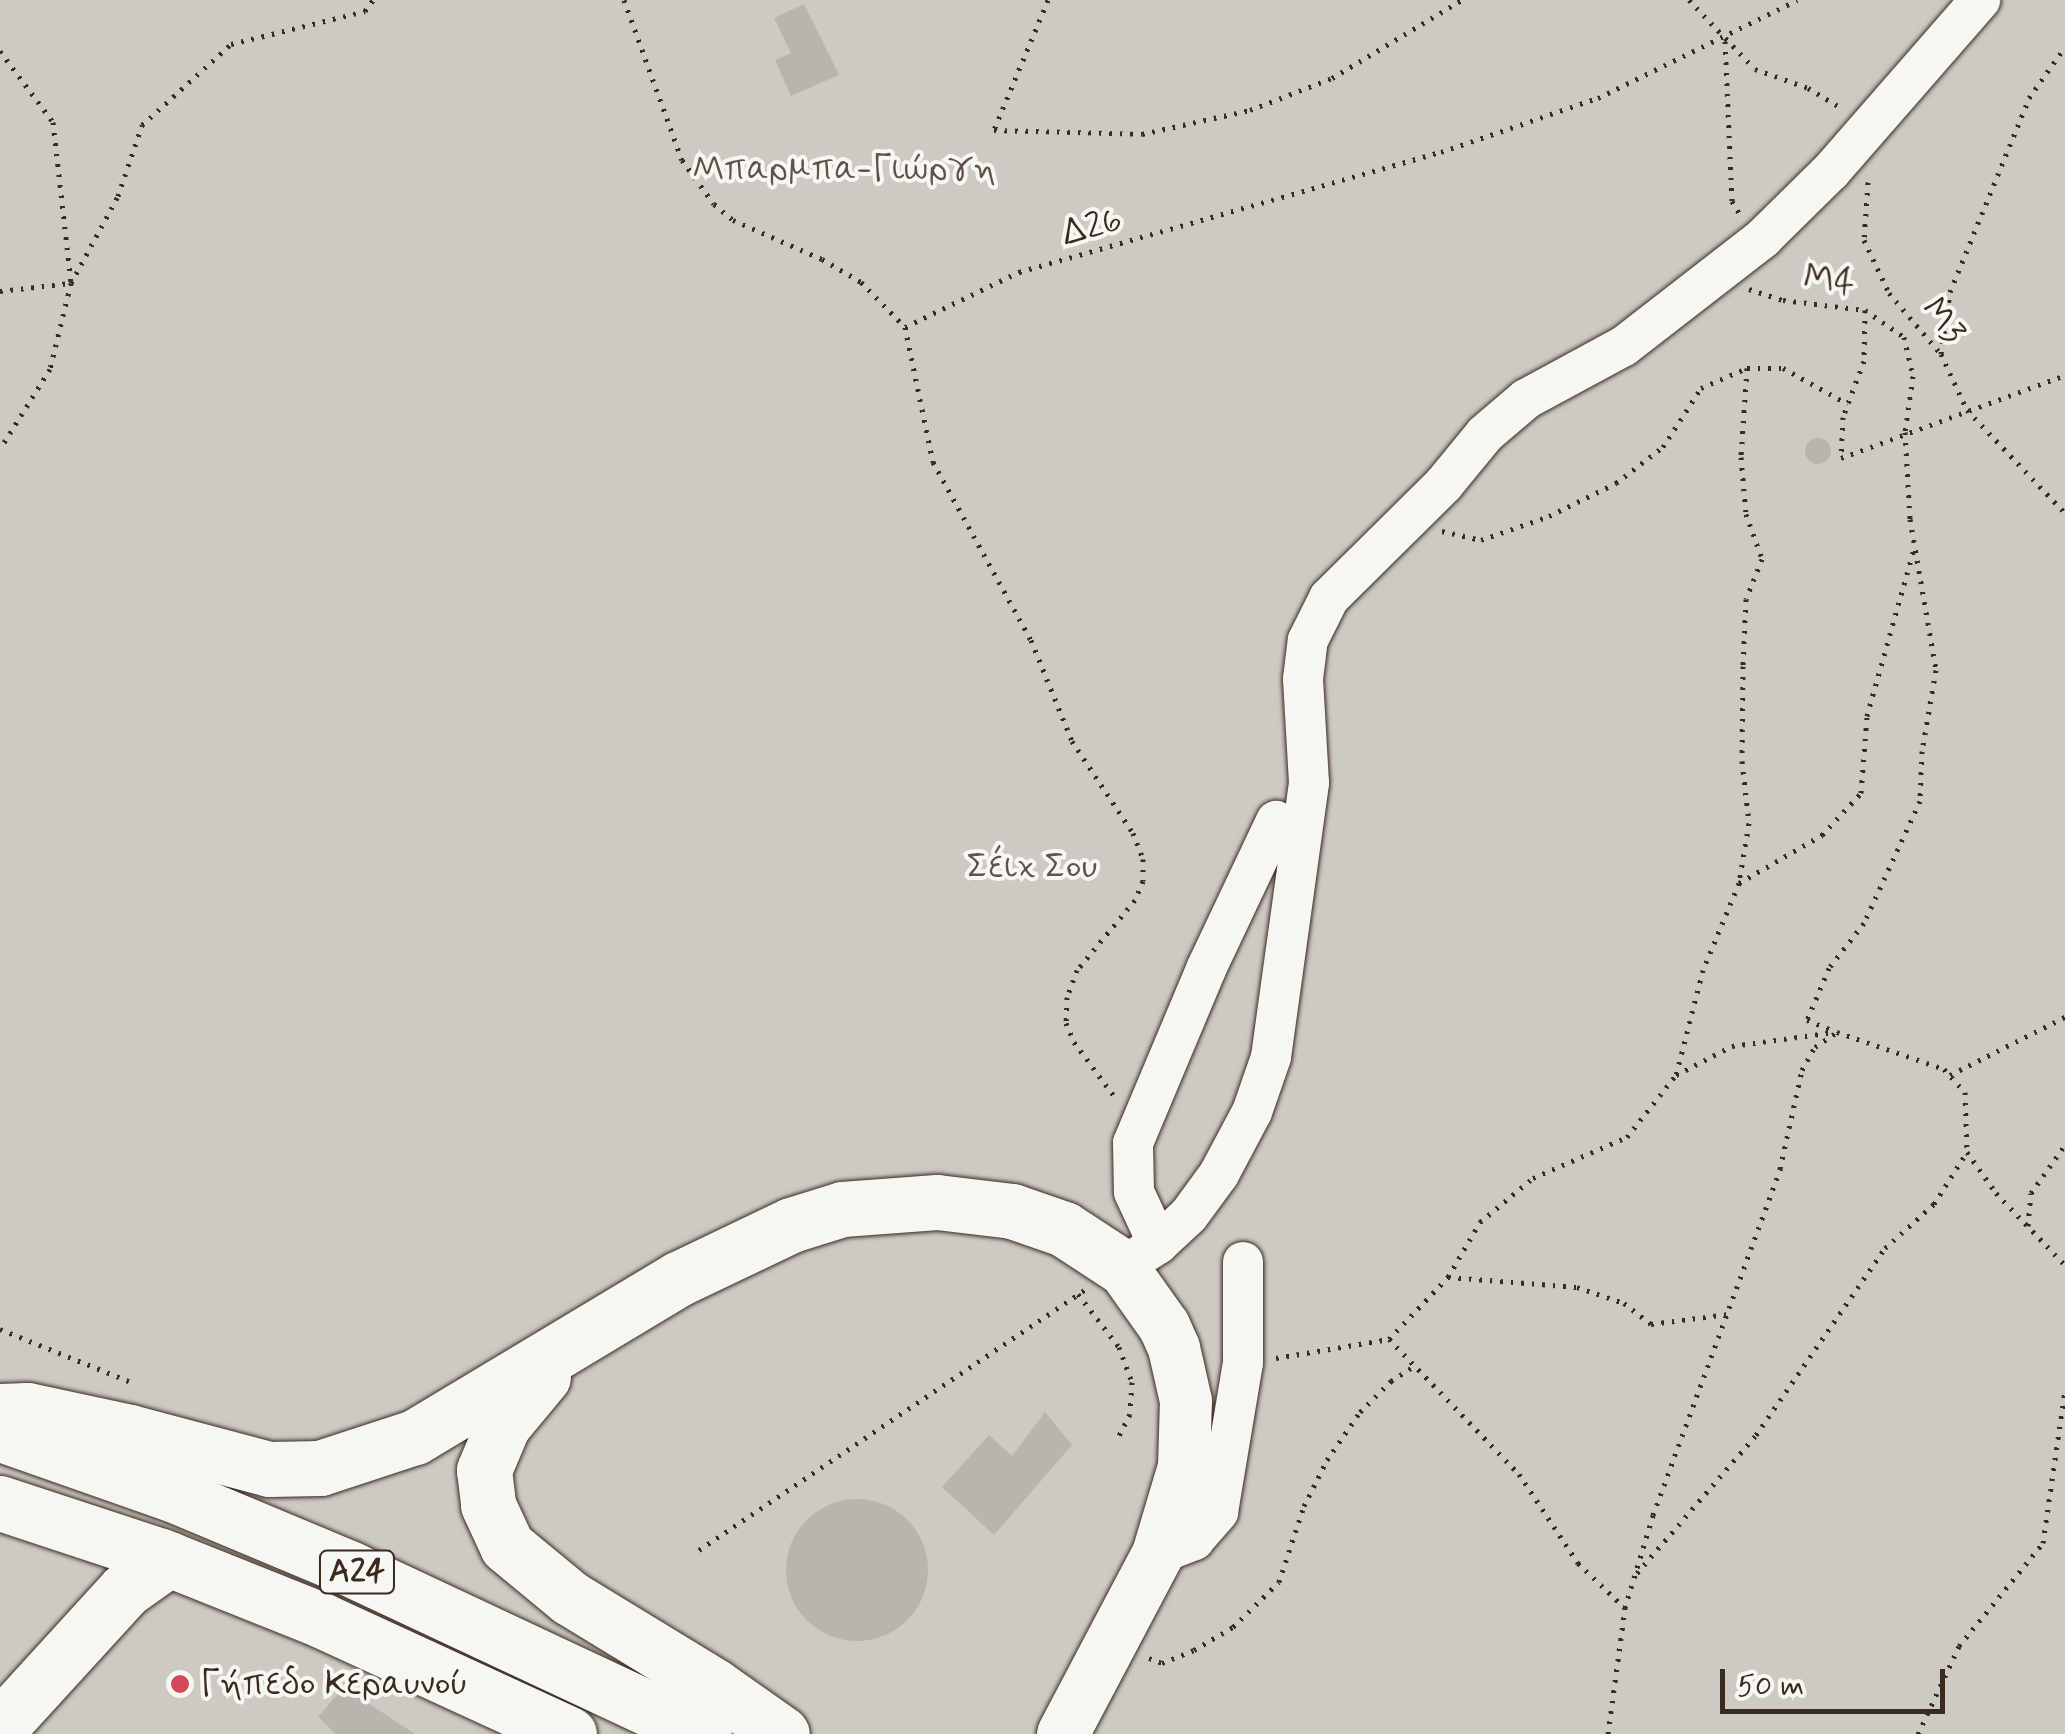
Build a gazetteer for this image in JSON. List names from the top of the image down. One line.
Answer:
{"streets":{"highway":["Α24"],"path":["Δ26","M4","M3"]},"parks":["Μπαρμπα-Γιώργη","Σέιχ Σου"],"places":["Γήπεδο Κεραυνού"],"scale_bar":"50 m"}
